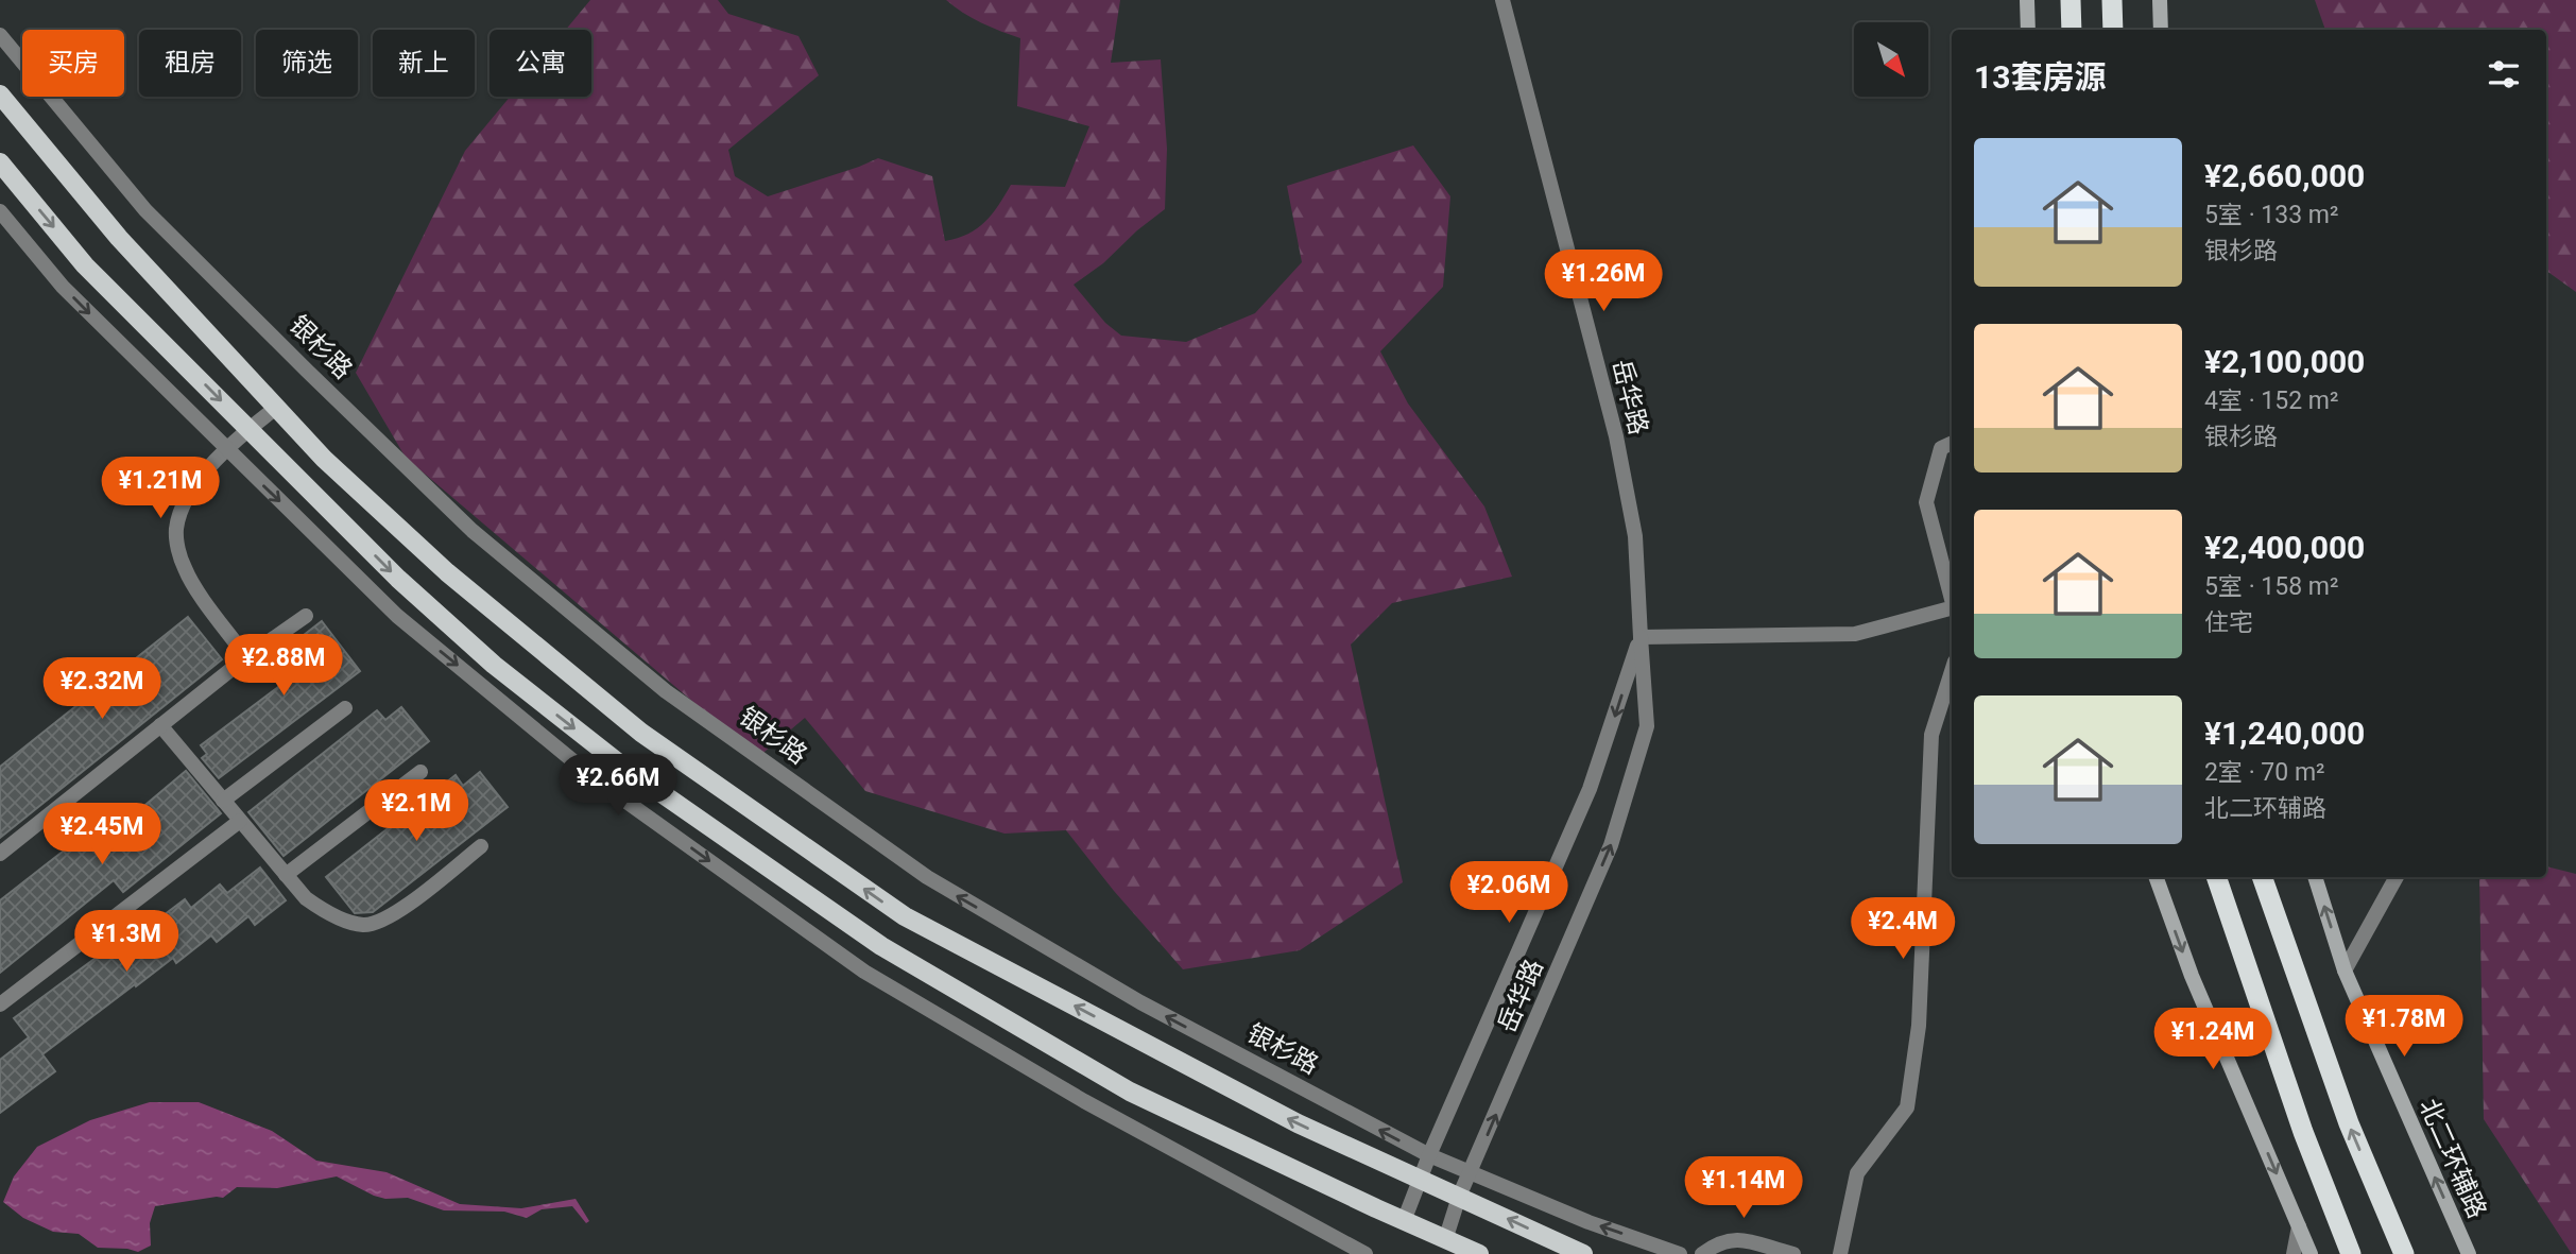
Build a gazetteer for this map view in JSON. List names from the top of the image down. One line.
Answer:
{"streets":{"main road":["北二环辅路"],"street":["银杉路","岳华路"]},"crossings":[["银杉路","岳华路"]],"one_way":["北二环辅路"],"north":"bottom right","page":{"chip":["买房","租房","筛选","新上","公寓"],"heading":"13套房源","list":[{"name":"¥2,660,000","note":"5室 · 133 m² · 银杉路"},{"name":"¥2,100,000","note":"4室 · 152 m² · 银杉路"},{"name":"¥2,400,000","note":"5室 · 158 m² · 住宅"},{"name":"¥1,240,000","note":"2室 · 70 m² · 北二环辅路"}],"price":["¥1.26M","¥1.21M","¥2.88M","¥2.32M","¥2.66M","¥2.1M","¥2.45M","¥2.06M","¥2.4M","¥1.3M","¥1.78M","¥1.24M","¥1.14M"]}}
